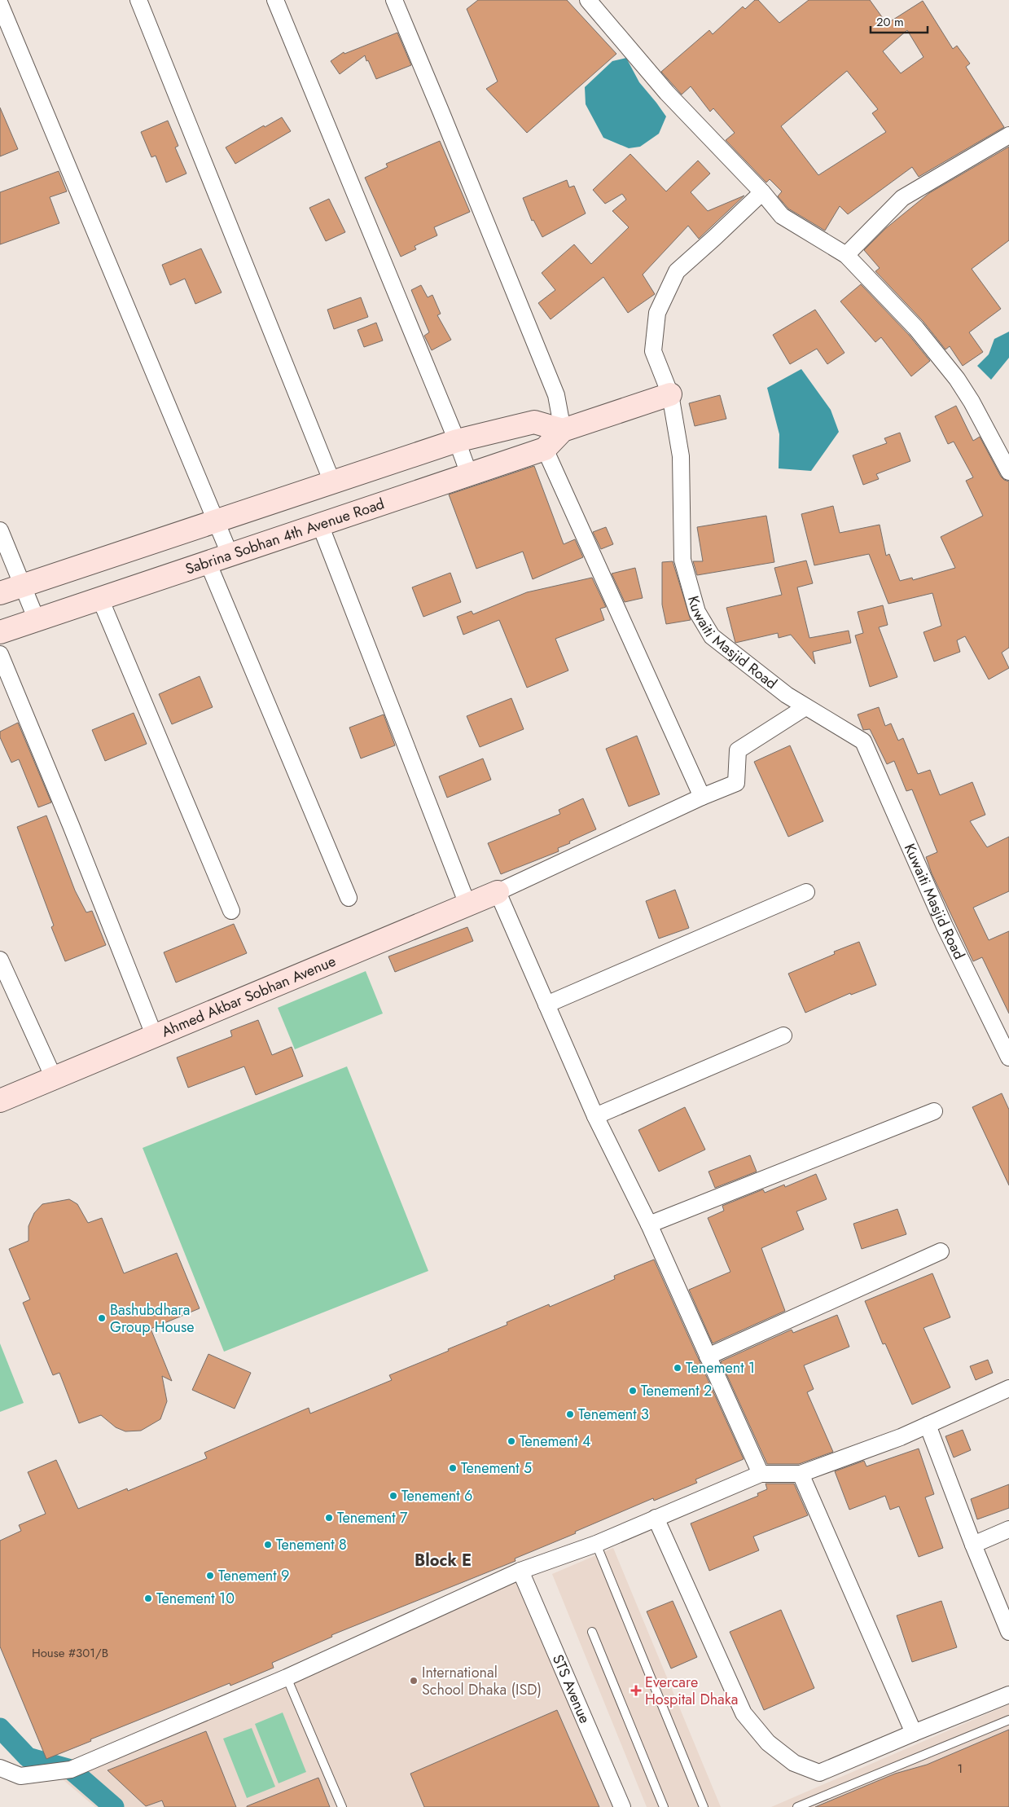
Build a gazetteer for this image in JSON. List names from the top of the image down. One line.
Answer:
{"streets":{"street":["Sabrina Sobhan 4th Avenue Road","Kuwaiti Masjid Road","Ahmed Akbar Sobhan Avenue","STS Avenue"]},"crossings":[["Sabrina Sobhan 4th Avenue Road","Kuwaiti Masjid Road"]],"districts":["Block E"],"places":{"other":["Bashubdhara Group House","Tenement 1","Tenement 2","Tenement 3","Tenement 4","Tenement 5","Tenement 6","Tenement 7","Tenement 8","Tenement 9","Tenement 10","International School Dhaka (ISD)"],"health":["Evercare Hospital Dhaka"]},"house_numbers":["House #301/B","1"],"scale_bar":"20 m"}
